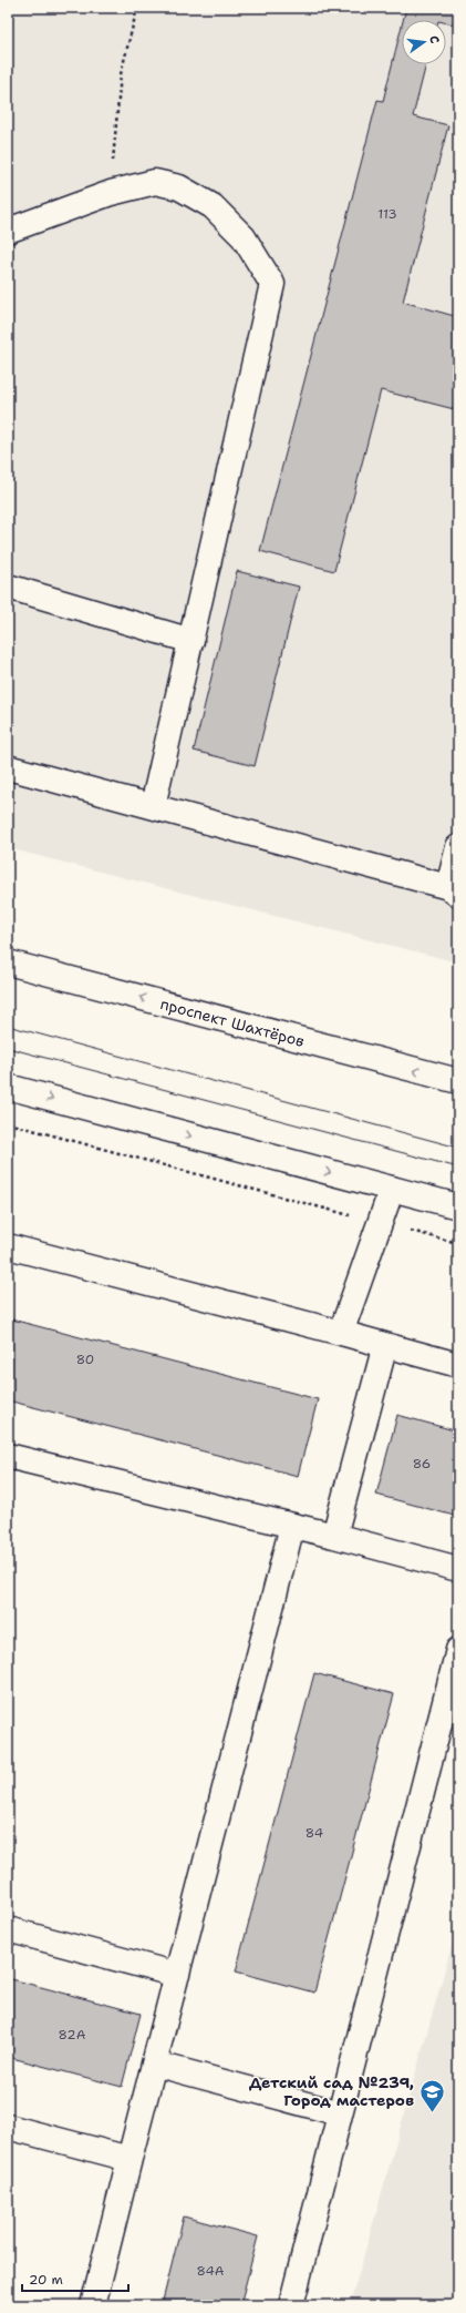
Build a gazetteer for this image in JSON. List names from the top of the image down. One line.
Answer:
{"streets":{"main road":["проспект Шахтёров"]},"places":{"school or university":["Детский сад №239, Город мастеров"]},"house_numbers":["113","80","86","84","82А","84А"],"scale_bar":"20 m","north":"right"}
